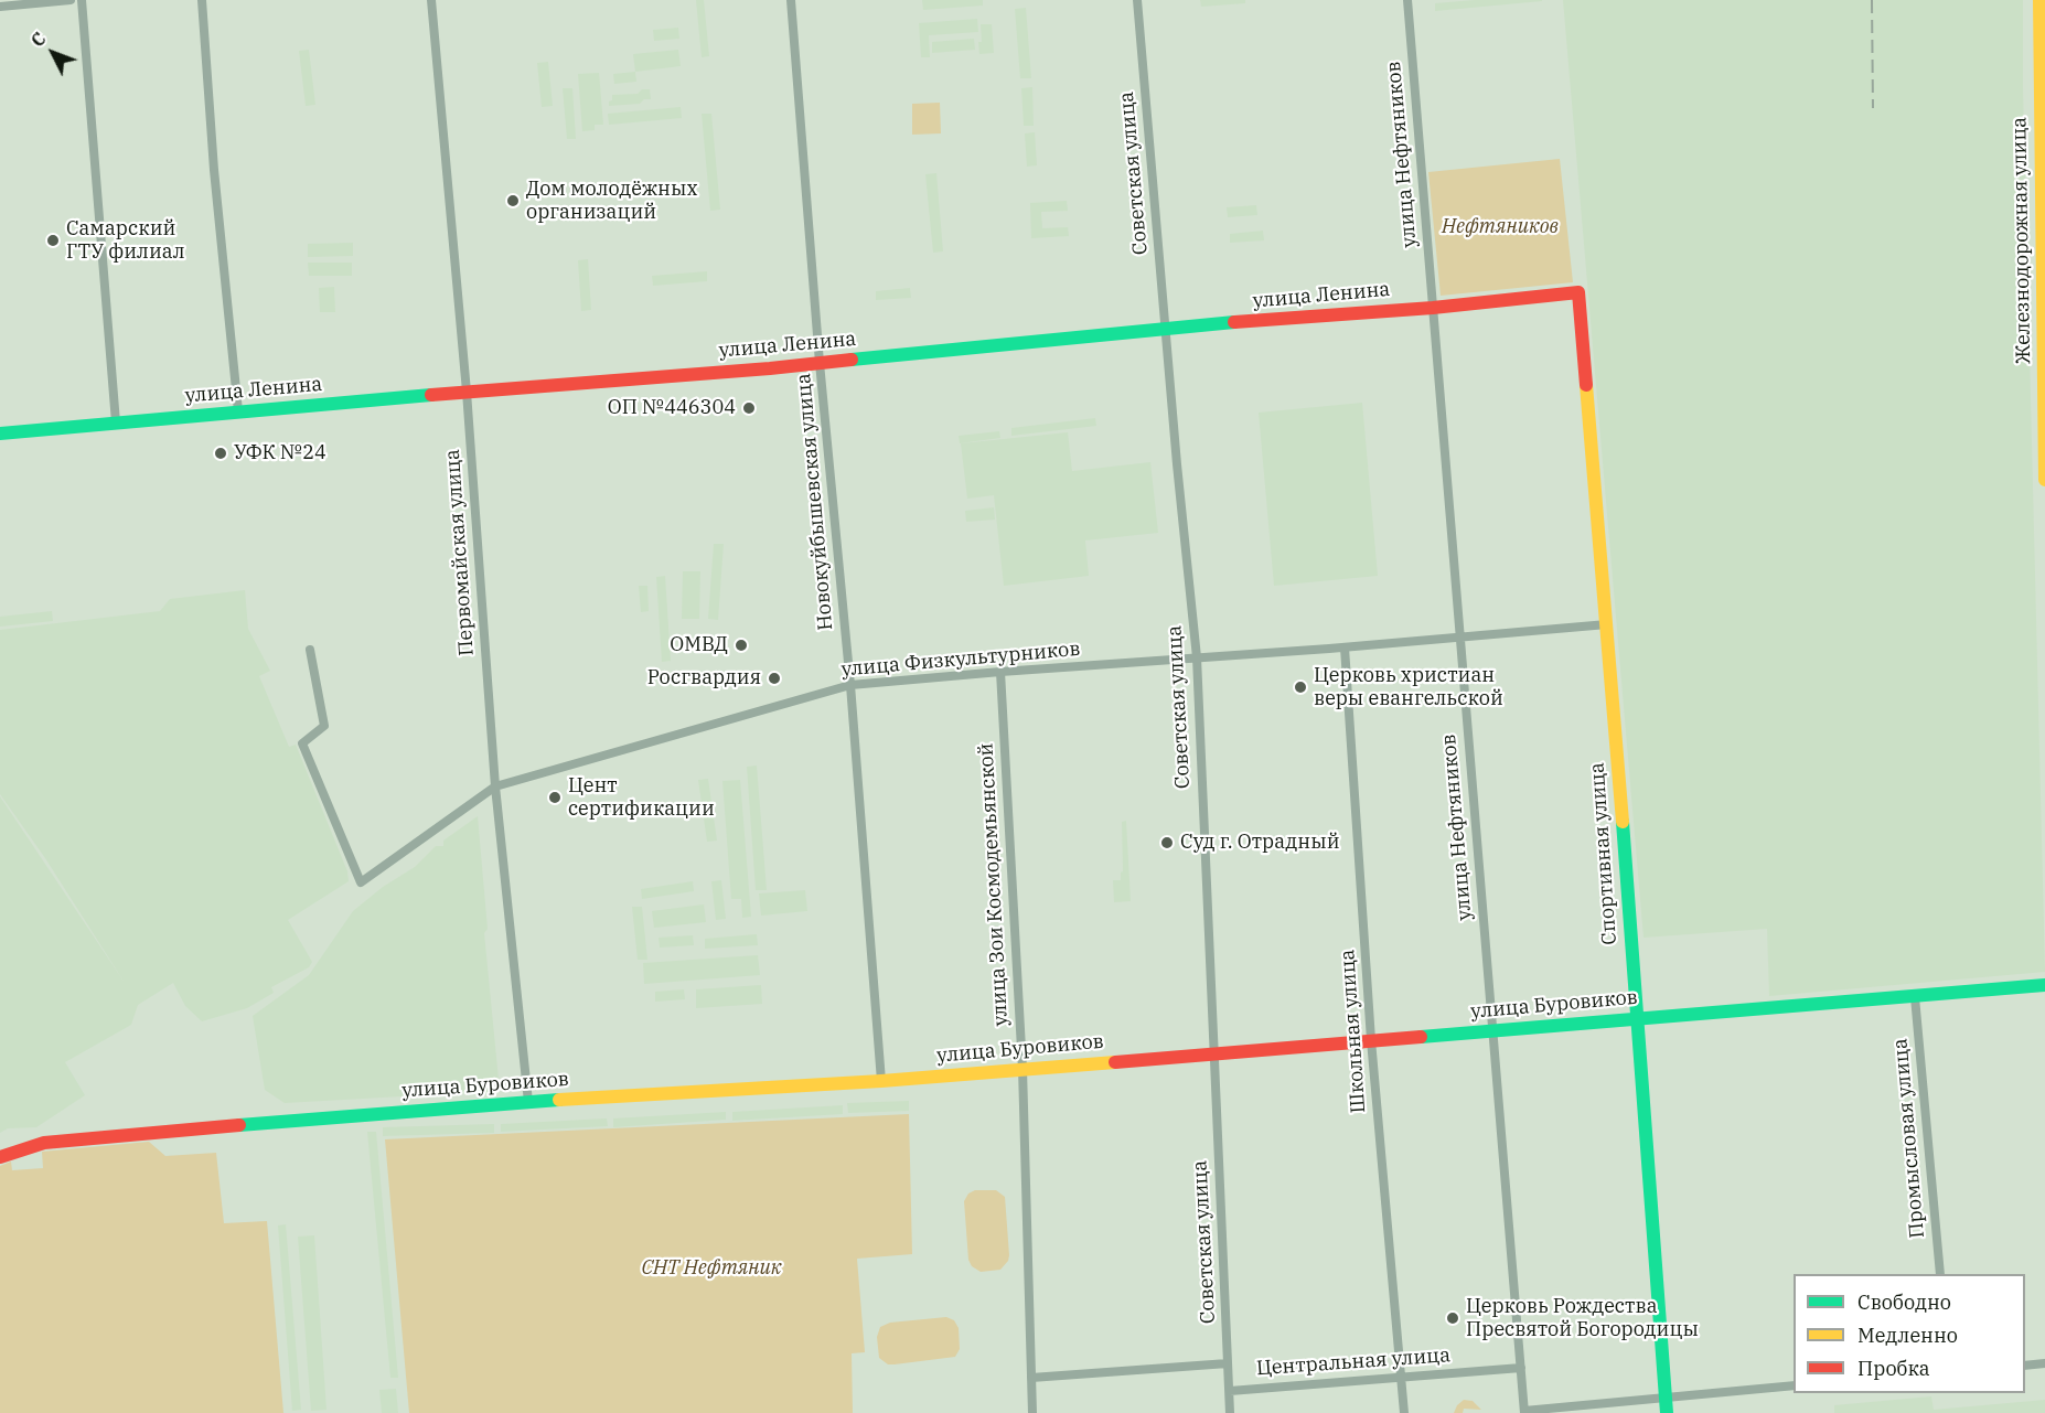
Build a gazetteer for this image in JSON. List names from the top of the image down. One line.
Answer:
{"streets":{"street":["улица Нефтяников","Советская улица","Железнодорожная улица","улица Ленина","Новокуйбышевская улица","Первомайская улица","улица Физкультурников","Спортивная улица","улица Зои Космодемьянской","улица Буровиков","Школьная улица","Промысловая улица","Центральная улица"]},"crossings":[["улица Нефтяников","улица Ленина"],["улица Нефтяников","улица Физкультурников"],["улица Нефтяников","улица Буровиков"],["улица Нефтяников","Центральная улица"],["Советская улица","улица Ленина"],["Советская улица","улица Физкультурников"],["Советская улица","улица Буровиков"],["Советская улица","Центральная улица"],["улица Ленина","Новокуйбышевская улица"],["улица Ленина","Первомайская улица"],["улица Ленина","Спортивная улица"],["Новокуйбышевская улица","улица Физкультурников"],["Новокуйбышевская улица","улица Буровиков"],["Первомайская улица","улица Физкультурников"],["Первомайская улица","улица Буровиков"],["улица Физкультурников","Спортивная улица"],["улица Физкультурников","улица Зои Космодемьянской"],["улица Физкультурников","Школьная улица"],["Спортивная улица","улица Буровиков"],["улица Зои Космодемьянской","улица Буровиков"],["улица Буровиков","Школьная улица"],["улица Буровиков","Промысловая улица"],["Школьная улица","Центральная улица"]],"parks":["Нефтяников","СНТ Нефтяник"],"places":["Дом молодёжных организаций","Самарский ГТУ филиал","ОП №446304","УФК №24","ОМВД","Росгвардия","Церковь христиан веры евангельской","Цент сертификации","Суд г. Отрадный","Церковь Рождества Пресвятой Богородицы"],"legend":["Свободно","Медленно","Пробка"],"north":"top left"}
